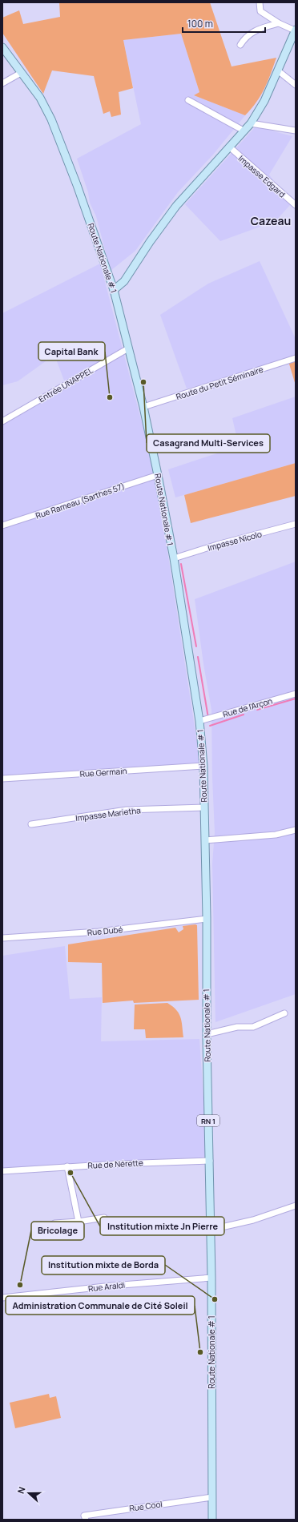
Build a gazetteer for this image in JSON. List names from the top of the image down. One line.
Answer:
{"streets":{"main road":["Route Nationale # 1","RN 1"],"street":["Impasse Edgard","Route du Petit Séminaire","Entrée UNAPPEL","Rue Rameau (Sarthes 57)","Impasse Nicolo","Rue de l'Arçon","Rue Germain","Impasse Marietha","Rue Dubé","Rue de Nérette","Rue Araldi","Rue Cool"]},"crossings":[["Route Nationale # 1","Route du Petit Séminaire"],["Route Nationale # 1","Entrée UNAPPEL"],["Route Nationale # 1","Rue Rameau (Sarthes 57)"],["Route Nationale # 1","Impasse Nicolo"],["Route Nationale # 1","Rue de l'Arçon"],["Route Nationale # 1","Rue Germain"],["Route Nationale # 1","Impasse Marietha"],["Route Nationale # 1","Rue Dubé"],["Route Nationale # 1","Rue de Nérette"],["Route Nationale # 1","Rue Araldi"],["Route Nationale # 1","Rue Cool"]],"districts":["Cazeau"],"places":["Casagrand Multi-Services","Capital Bank","Institution mixte Jn Pierre","Bricolage","Institution mixte de Borda","Administration Communale de Cité Soleil"],"scale_bar":"100 m","north":"left"}
